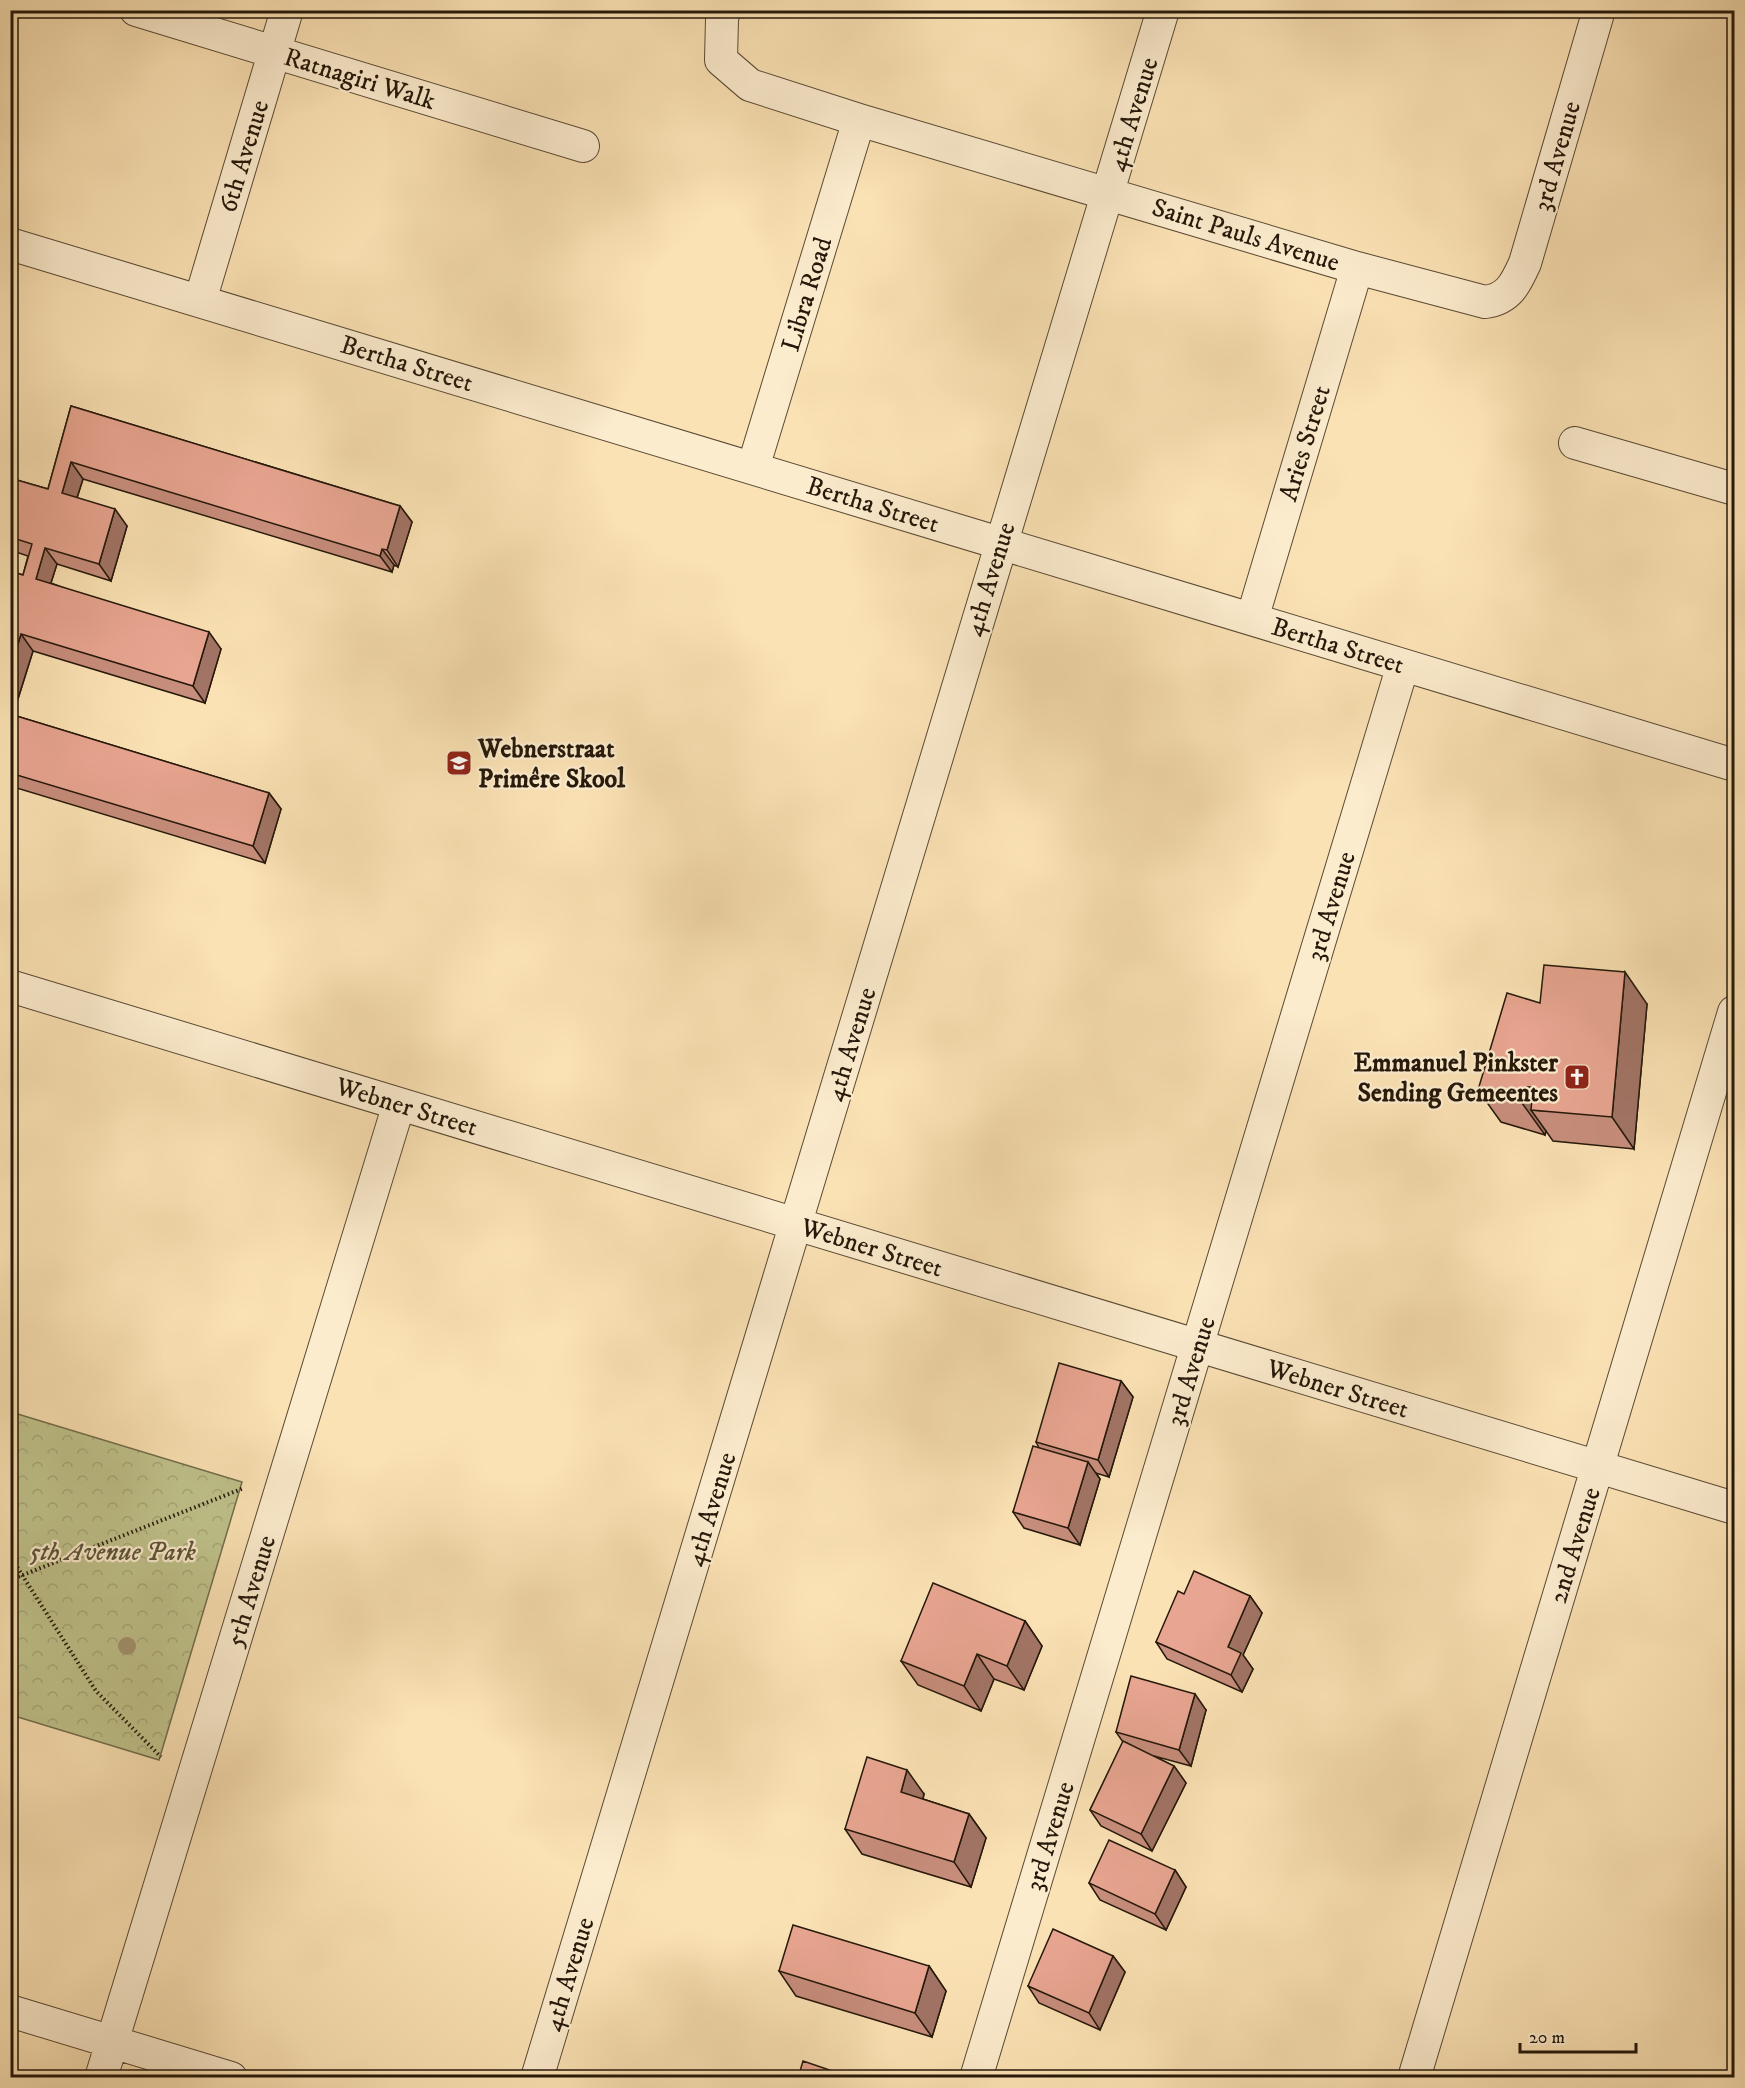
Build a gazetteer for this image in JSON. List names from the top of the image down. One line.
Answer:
{"streets":{"street":["Ratnagiri Walk","4th Avenue","6th Avenue","3rd Avenue","Saint Pauls Avenue","Libra Road","Bertha Street","Aries Street","Webner Street","2nd Avenue","5th Avenue"]},"crossings":[["Ratnagiri Walk","6th Avenue"],["4th Avenue","Saint Pauls Avenue"],["4th Avenue","Bertha Street"],["4th Avenue","Webner Street"],["6th Avenue","Bertha Street"],["3rd Avenue","Saint Pauls Avenue"],["3rd Avenue","Bertha Street"],["3rd Avenue","Webner Street"],["Saint Pauls Avenue","Libra Road"],["Saint Pauls Avenue","Aries Street"],["Libra Road","Bertha Street"],["Bertha Street","Aries Street"],["Webner Street","2nd Avenue"],["Webner Street","5th Avenue"]],"parks":["5th Avenue Park"],"places":{"school or university":["Webnerstraat Primêre Skool"],"church":["Emmanuel Pinkster Sending Gemeentes"]},"scale_bar":"20 m"}
